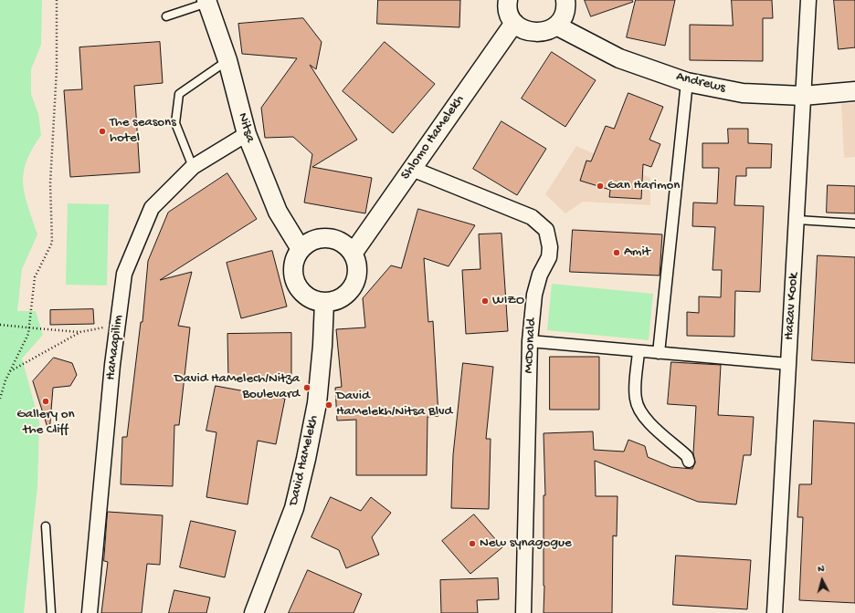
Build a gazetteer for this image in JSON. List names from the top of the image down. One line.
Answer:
{"streets":{"street":["Andrews","Nitsa","Shlomo HaMelekh","HaRav Kook","McDonald","HaMaapilim","David HaMelekh"]},"crossings":[["Andrews","HaRav Kook"],["Nitsa","Shlomo HaMelekh"],["Nitsa","HaMaapilim"],["Nitsa","David HaMelekh"],["Shlomo HaMelekh","McDonald"],["Shlomo HaMelekh","David HaMelekh"]],"places":["The seasons hotel","Gan Harimon","Amit","WIZO","David HaMelech/Nitza Boulevard","Gallery on the Cliff","David HaMelekh/Nitsa Blvd","New synagogue"],"north":"top"}
